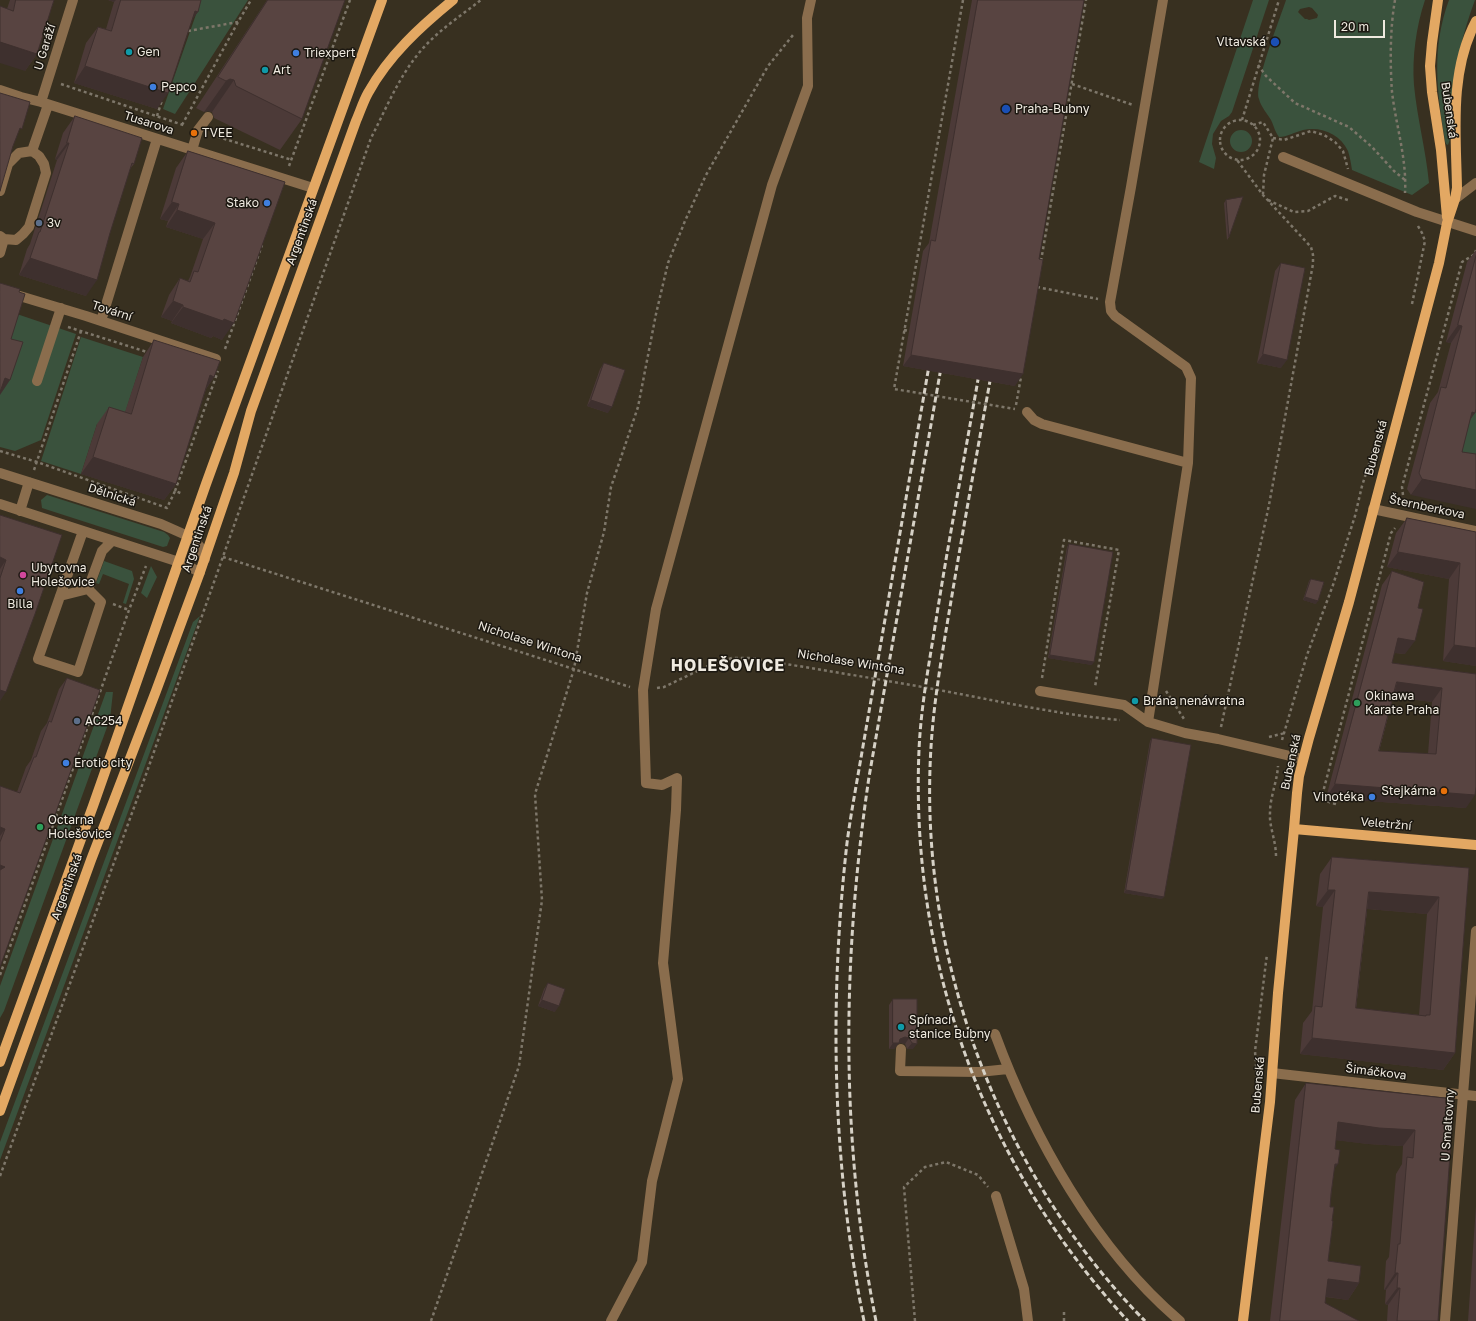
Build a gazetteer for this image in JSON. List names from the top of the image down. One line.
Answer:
{"streets":{"main road":["Bubenská","Argentinská","Veletržní"],"street":["U Garáží","Tusarova","Tovární","Dělnická","Šternberkova","Šimáčkova","U Smaltovny"],"path":["Nicholase Wintona"]},"crossings":[["U Garáží","Tusarova"],["Bubenská","Šternberkova"],["Bubenská","Veletržní"],["Bubenská","Šimáčkova"],["Tusarova","Argentinská"],["Argentinská","Dělnická"],["Šimáčkova","U Smaltovny"]],"districts":["HOLEŠOVICE"],"places":["Vltavská","Gen","Triexpert","Art","Pepco","Praha-Bubny","TVEE","Stako","3v","Ubytovna Holešovice","Billa","Brána nenávratna","Okinawa Karate Praha","AC254","Erotic city","Stejkárna","Vinotéka","Octarna Holešovice","Spínací stanice Bubny"],"scale_bar":"20 m"}
